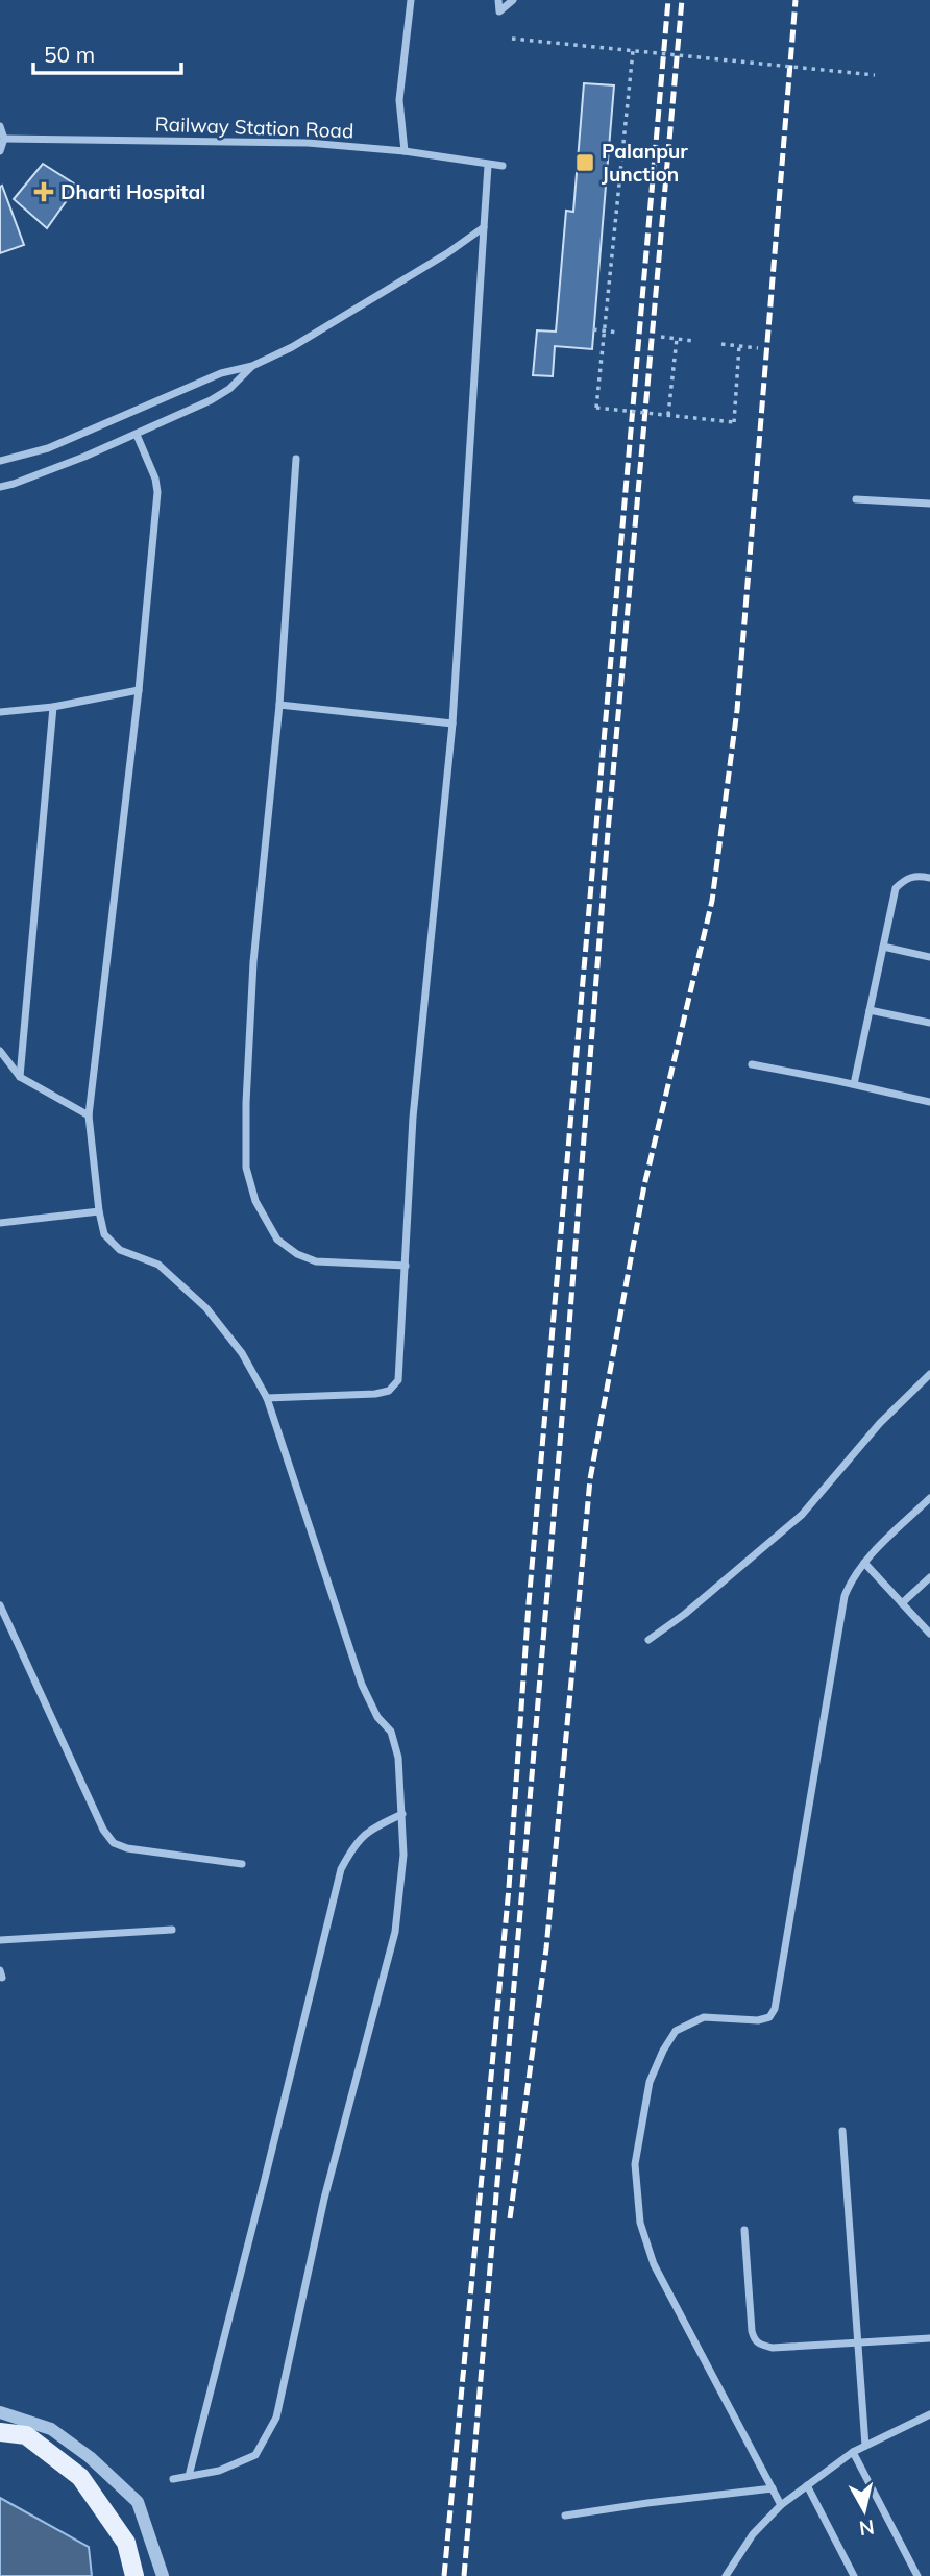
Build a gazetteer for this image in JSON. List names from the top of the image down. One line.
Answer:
{"streets":{"street":["Railway Station Road"]},"places":{"transit":["Palanpur Junction"],"health":["Dharti Hospital"]},"scale_bar":"50 m","north":"bottom"}
